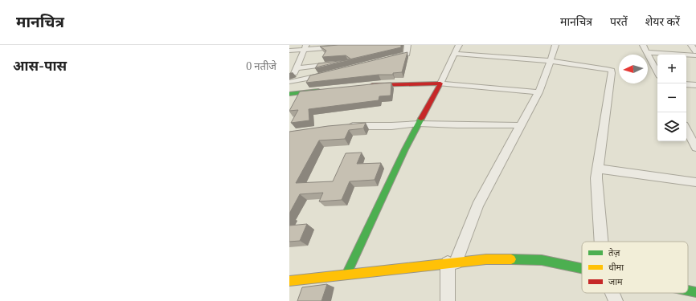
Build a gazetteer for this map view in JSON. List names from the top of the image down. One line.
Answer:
{"legend":["तेज़","धीमा","जाम"],"north":"left","page":{"header":"मानचित्र","nav":["मानचित्र","परतें","शेयर करें"],"heading":["आस-पास","0 नतीजे"],"map_buttons":["+","−"]}}
